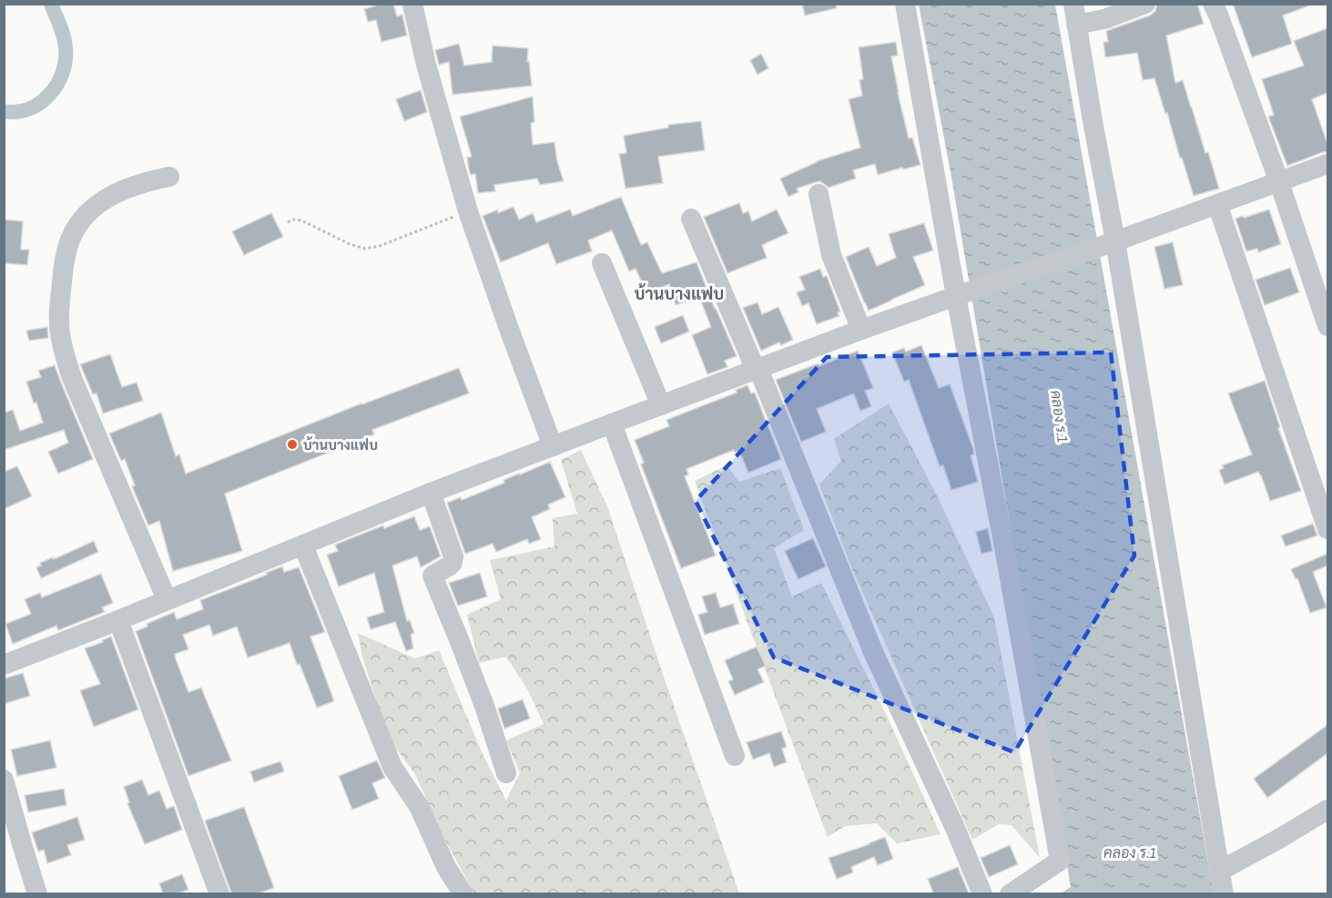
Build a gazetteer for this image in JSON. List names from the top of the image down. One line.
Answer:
{"districts":["บ้านบางแฟบ"],"water":["คลอง ร.1"],"places":["บ้านบางแฟบ"]}
